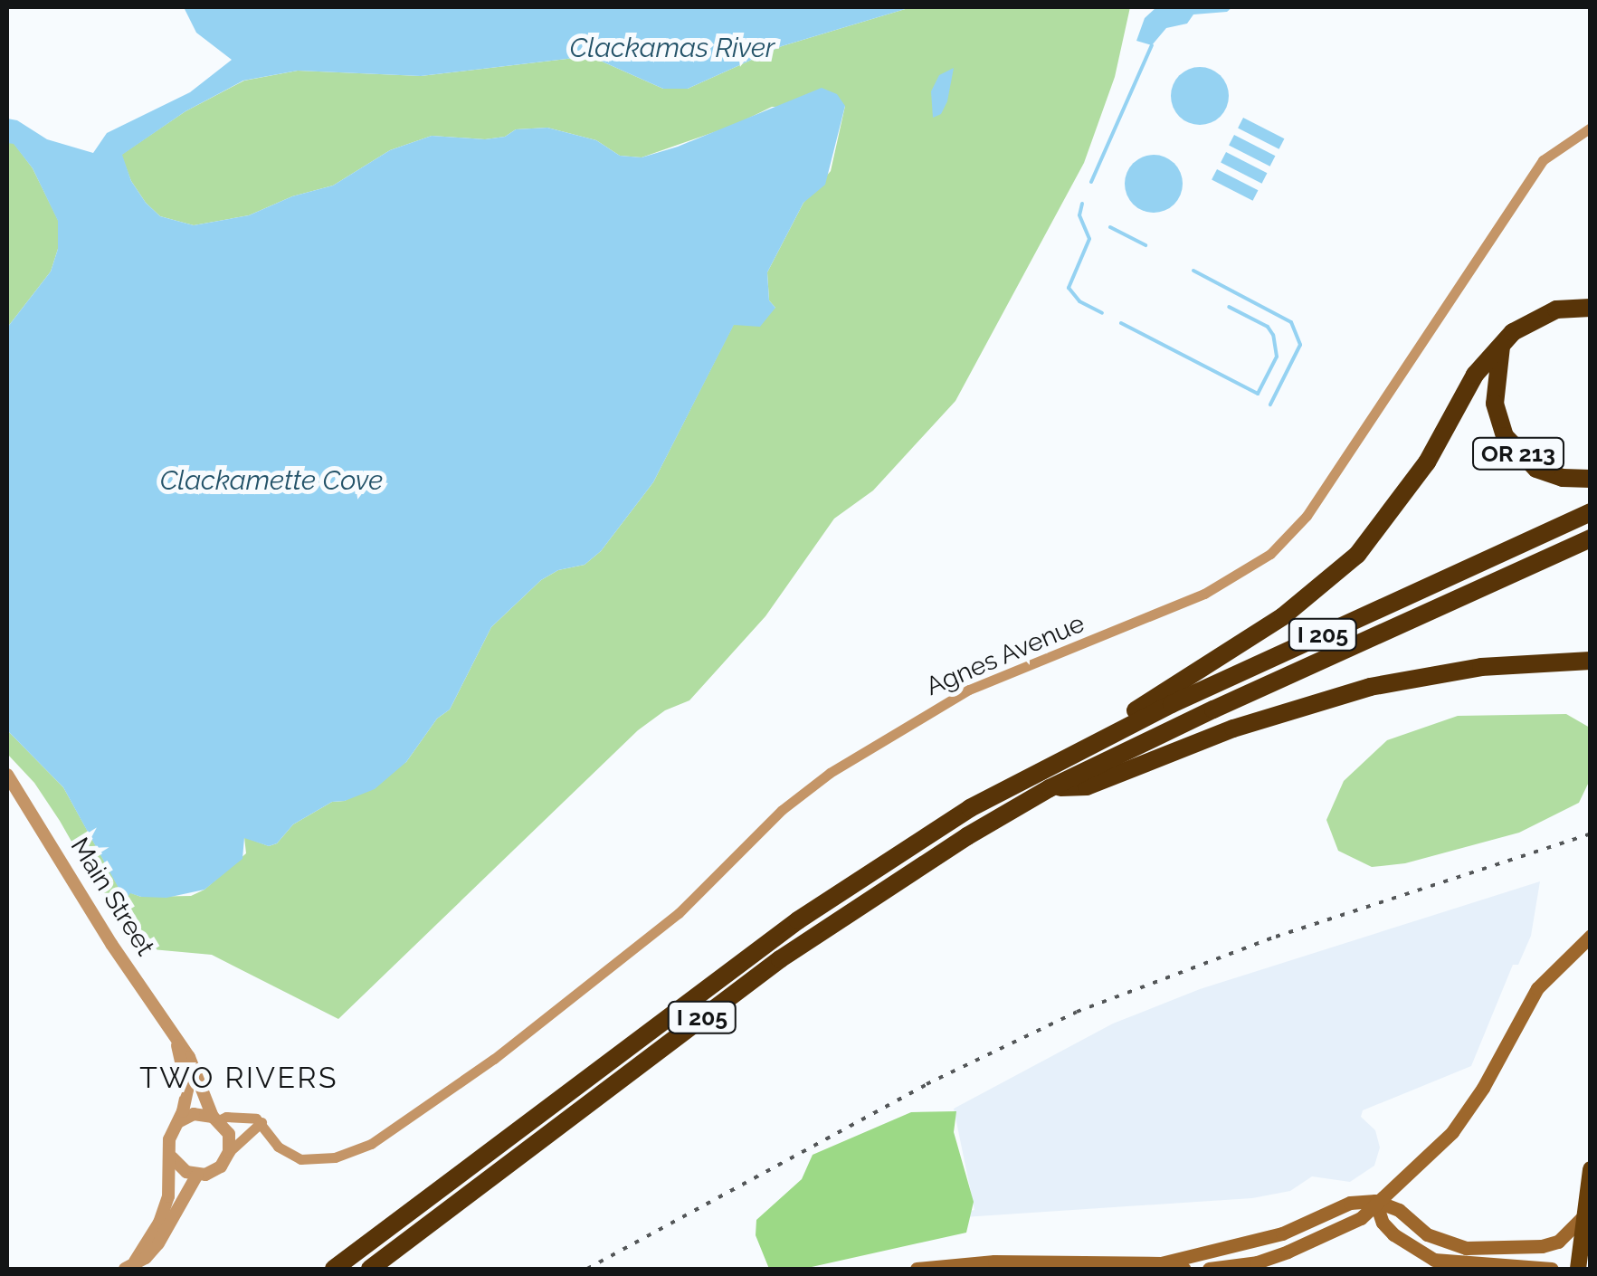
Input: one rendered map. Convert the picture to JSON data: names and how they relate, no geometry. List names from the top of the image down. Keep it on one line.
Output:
{"streets":{"highway":["OR 213","I 205"],"street":["Agnes Avenue","Main Street"]},"districts":["TWO RIVERS"],"water":["Clackamas River","Clackamette Cove"]}
